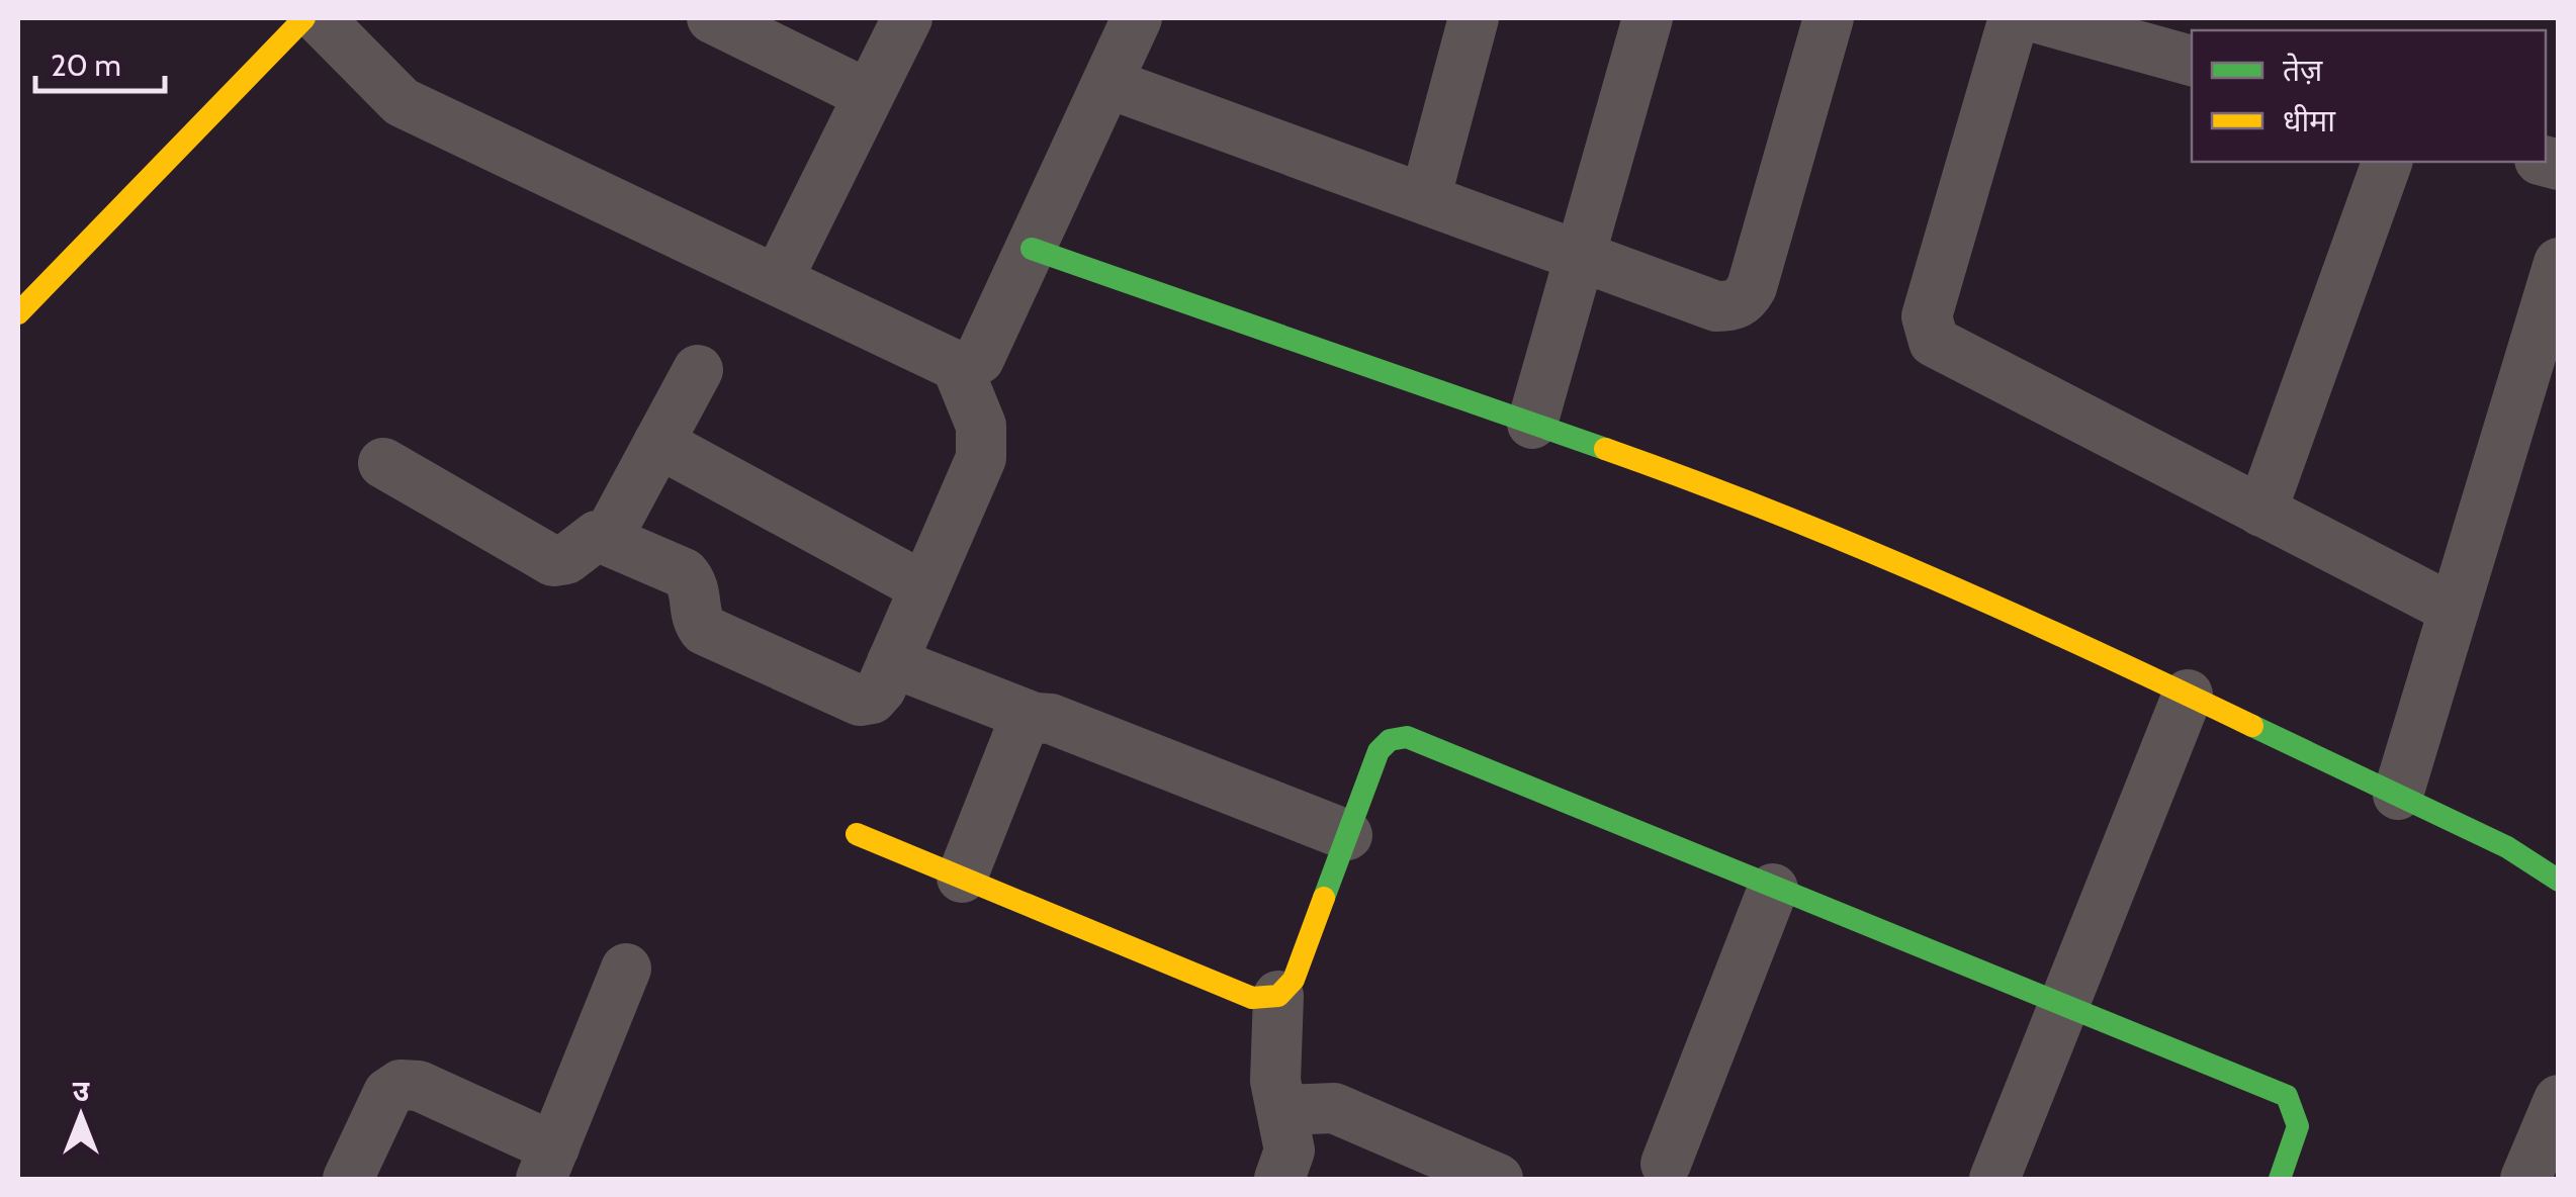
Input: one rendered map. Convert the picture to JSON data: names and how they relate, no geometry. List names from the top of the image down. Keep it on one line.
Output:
{"legend":["तेज़","धीमा"],"scale_bar":"20 m","north":"top"}
